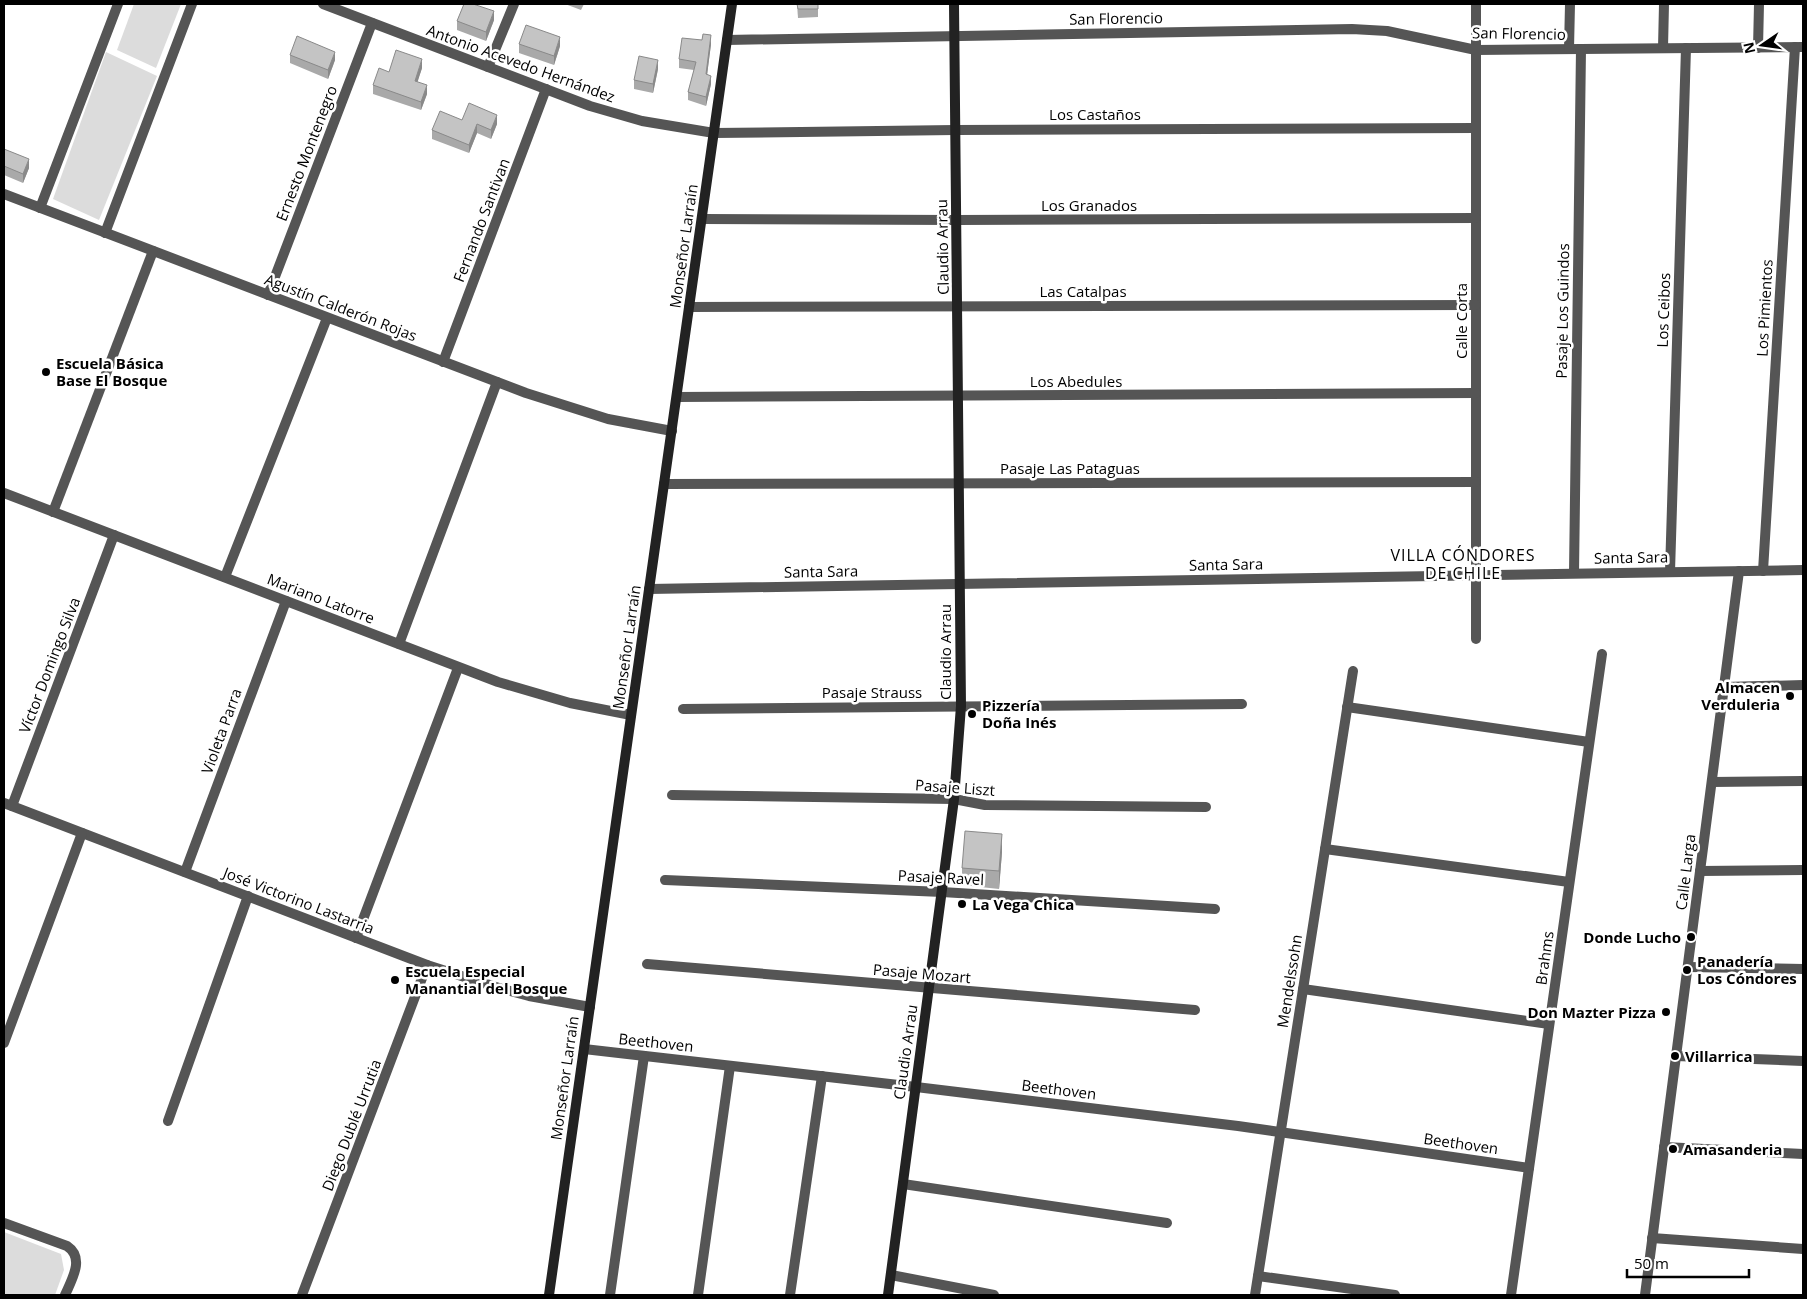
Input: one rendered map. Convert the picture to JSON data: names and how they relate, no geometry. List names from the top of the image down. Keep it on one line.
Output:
{"streets":{"street":["San Florencio","Antonio Acevedo Hernández","Los Castaños","Ernesto Montenegro","Los Granados","Fernando Santivan","Monseñor Larraín","Claudio Arrau","Las Catalpas","Agustín Calderón Rojas","Los Pimientos","Los Ceibos","Pasaje Los Guindos","Calle Corta","Los Abedules","Pasaje Las Pataguas","Santa Sara","Mariano Latorre","Víctor Domingo Silva","Pasaje Strauss","Violeta Parra","Pasaje Liszt","Calle Larga","Pasaje Ravel","José Victorino Lastarria","Brahms","Pasaje Mozart","Mendelssohn","Beethoven","Diego Dublé Urrutia"]},"crossings":[["San Florencio","Monseñor Larraín"],["San Florencio","Claudio Arrau"],["San Florencio","Los Pimientos"],["San Florencio","Los Ceibos"],["San Florencio","Pasaje Los Guindos"],["San Florencio","Calle Corta"],["Antonio Acevedo Hernández","Los Castaños"],["Antonio Acevedo Hernández","Ernesto Montenegro"],["Antonio Acevedo Hernández","Fernando Santivan"],["Antonio Acevedo Hernández","Monseñor Larraín"],["Los Castaños","Monseñor Larraín"],["Los Castaños","Claudio Arrau"],["Los Castaños","Calle Corta"],["Ernesto Montenegro","Agustín Calderón Rojas"],["Los Granados","Monseñor Larraín"],["Los Granados","Claudio Arrau"],["Los Granados","Calle Corta"],["Fernando Santivan","Agustín Calderón Rojas"],["Monseñor Larraín","Las Catalpas"],["Monseñor Larraín","Agustín Calderón Rojas"],["Monseñor Larraín","Los Abedules"],["Monseñor Larraín","Pasaje Las Pataguas"],["Monseñor Larraín","Santa Sara"],["Monseñor Larraín","Mariano Latorre"],["Monseñor Larraín","José Victorino Lastarria"],["Monseñor Larraín","Beethoven"],["Claudio Arrau","Las Catalpas"],["Claudio Arrau","Los Abedules"],["Claudio Arrau","Pasaje Las Pataguas"],["Claudio Arrau","Santa Sara"],["Claudio Arrau","Pasaje Strauss"],["Claudio Arrau","Pasaje Liszt"],["Claudio Arrau","Pasaje Ravel"],["Claudio Arrau","Pasaje Mozart"],["Claudio Arrau","Beethoven"],["Las Catalpas","Calle Corta"],["Los Pimientos","Santa Sara"],["Los Ceibos","Santa Sara"],["Pasaje Los Guindos","Santa Sara"],["Calle Corta","Los Abedules"],["Calle Corta","Pasaje Las Pataguas"],["Calle Corta","Santa Sara"],["Santa Sara","Calle Larga"],["Mariano Latorre","Víctor Domingo Silva"],["Mariano Latorre","Violeta Parra"],["Víctor Domingo Silva","José Victorino Lastarria"],["Violeta Parra","José Victorino Lastarria"],["José Victorino Lastarria","Diego Dublé Urrutia"],["Brahms","Beethoven"],["Mendelssohn","Beethoven"]],"districts":["VILLA CÓNDORES DE CHILE"],"places":["Escuela Básica Base El Bosque","Almacen Verduleria","Pizzería Doña Inés","La Vega Chica","Donde Lucho","Panadería Los Cóndores","Escuela Especial Manantial del Bosque","Don Mazter Pizza","Villarrica","Amasanderia"],"scale_bar":"50 m","north":"left"}
